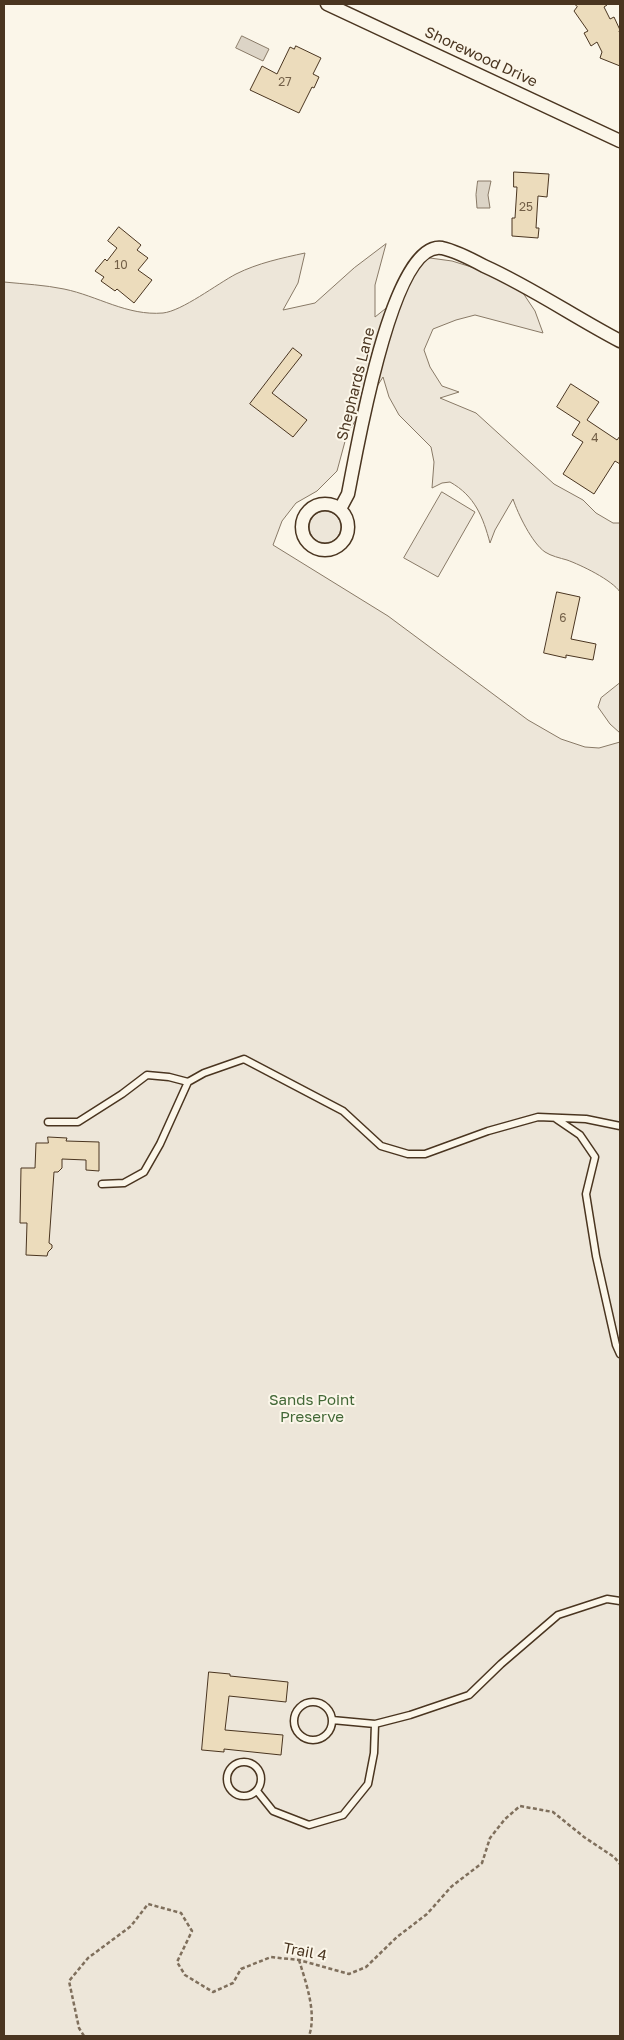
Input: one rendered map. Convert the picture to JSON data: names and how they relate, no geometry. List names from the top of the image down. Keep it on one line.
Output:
{"streets":{"street":["Shorewood Drive","Shephards Lane"],"path":["Trail 4"]},"parks":["Sands Point Preserve"],"house_numbers":["27","25","10","4","6"]}
